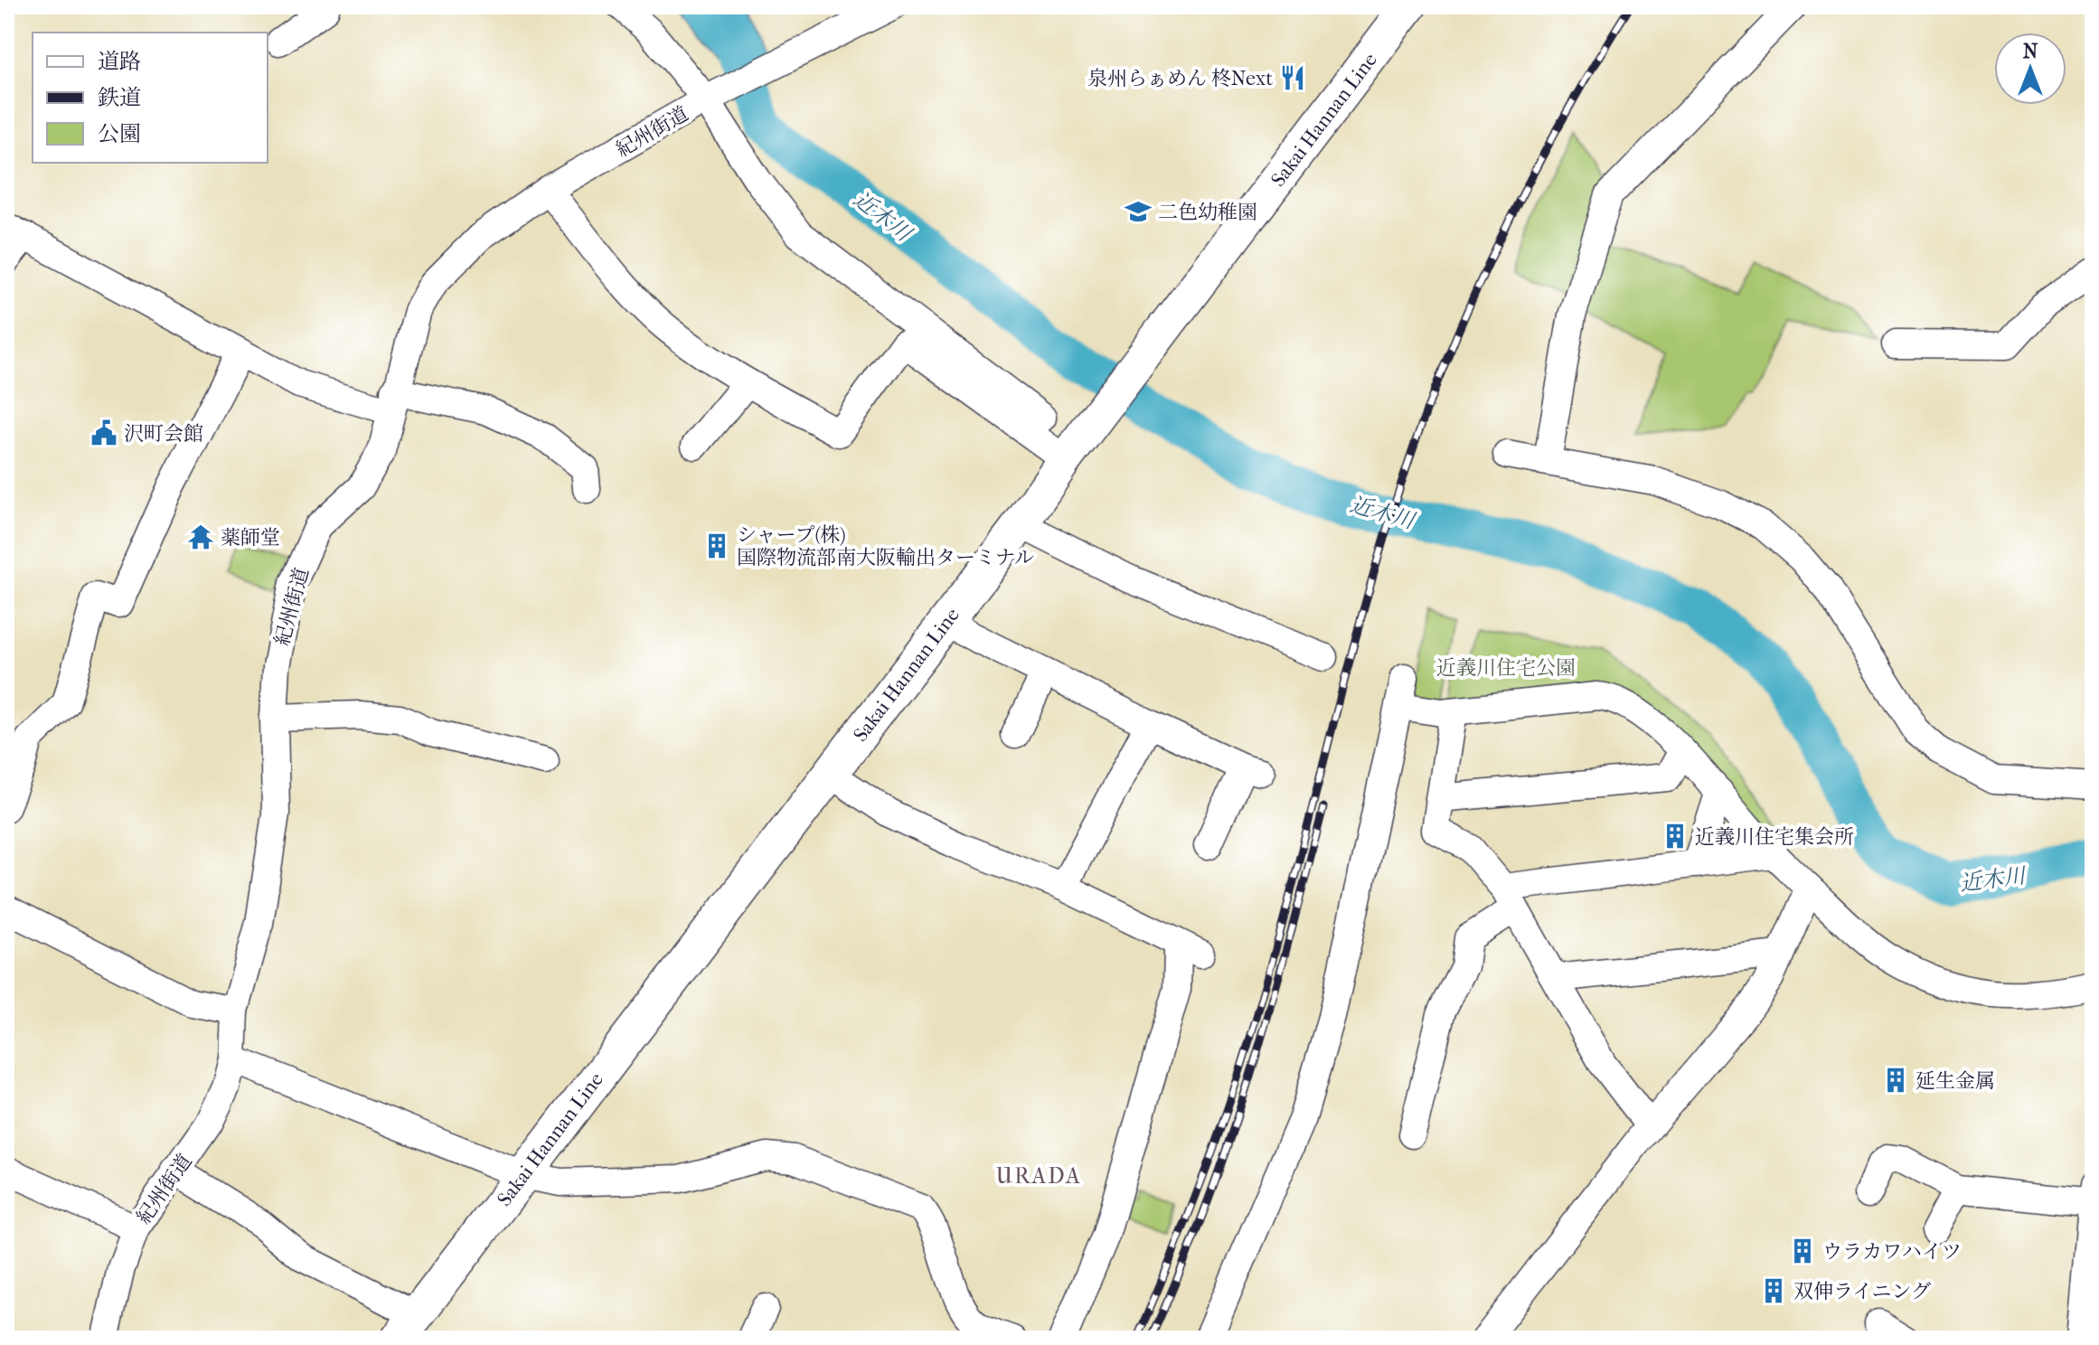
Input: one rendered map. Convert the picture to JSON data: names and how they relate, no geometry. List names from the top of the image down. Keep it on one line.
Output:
{"streets":{"main road":["Sakai Hannan Line"],"street":["紀州街道"]},"districts":["URADA"],"water":["近木川"],"parks":["近義川住宅公園"],"places":{"restaurant":["泉州らぁめん 柊Next"],"school or university":["二色幼稚園"],"public building":["沢町会館"],"temple":["薬師堂"],"building":["シャープ(株) 国際物流部南大阪輸出ターミナル","近義川住宅集会所","延生金属","ウラカワハイツ","双伸ライニング"]},"legend":["道路","鉄道","公園"],"north":"top"}
